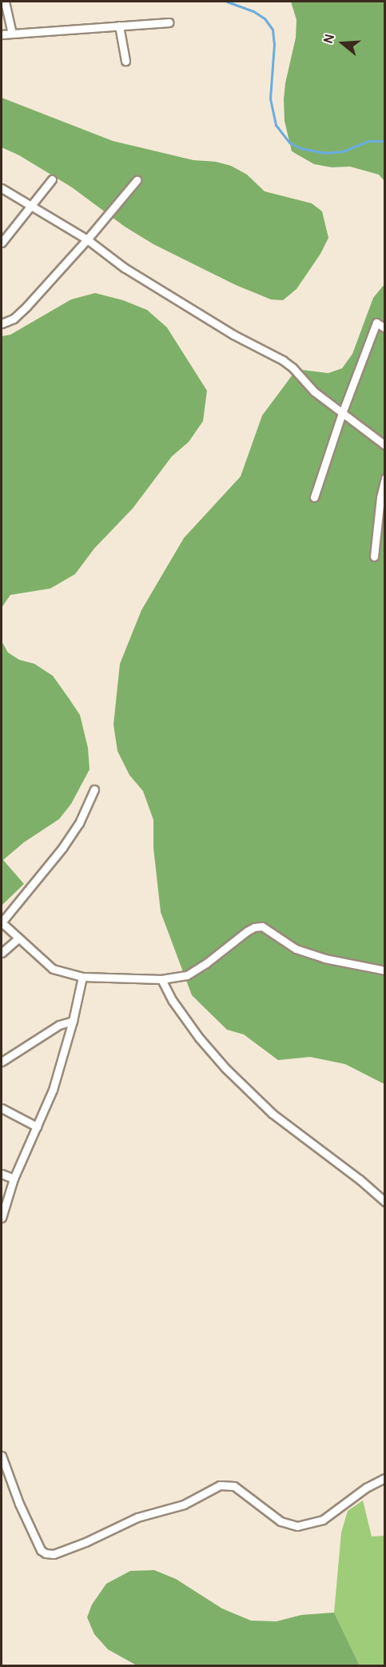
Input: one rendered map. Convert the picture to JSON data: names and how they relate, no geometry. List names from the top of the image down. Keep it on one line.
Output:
{"north":"left"}
